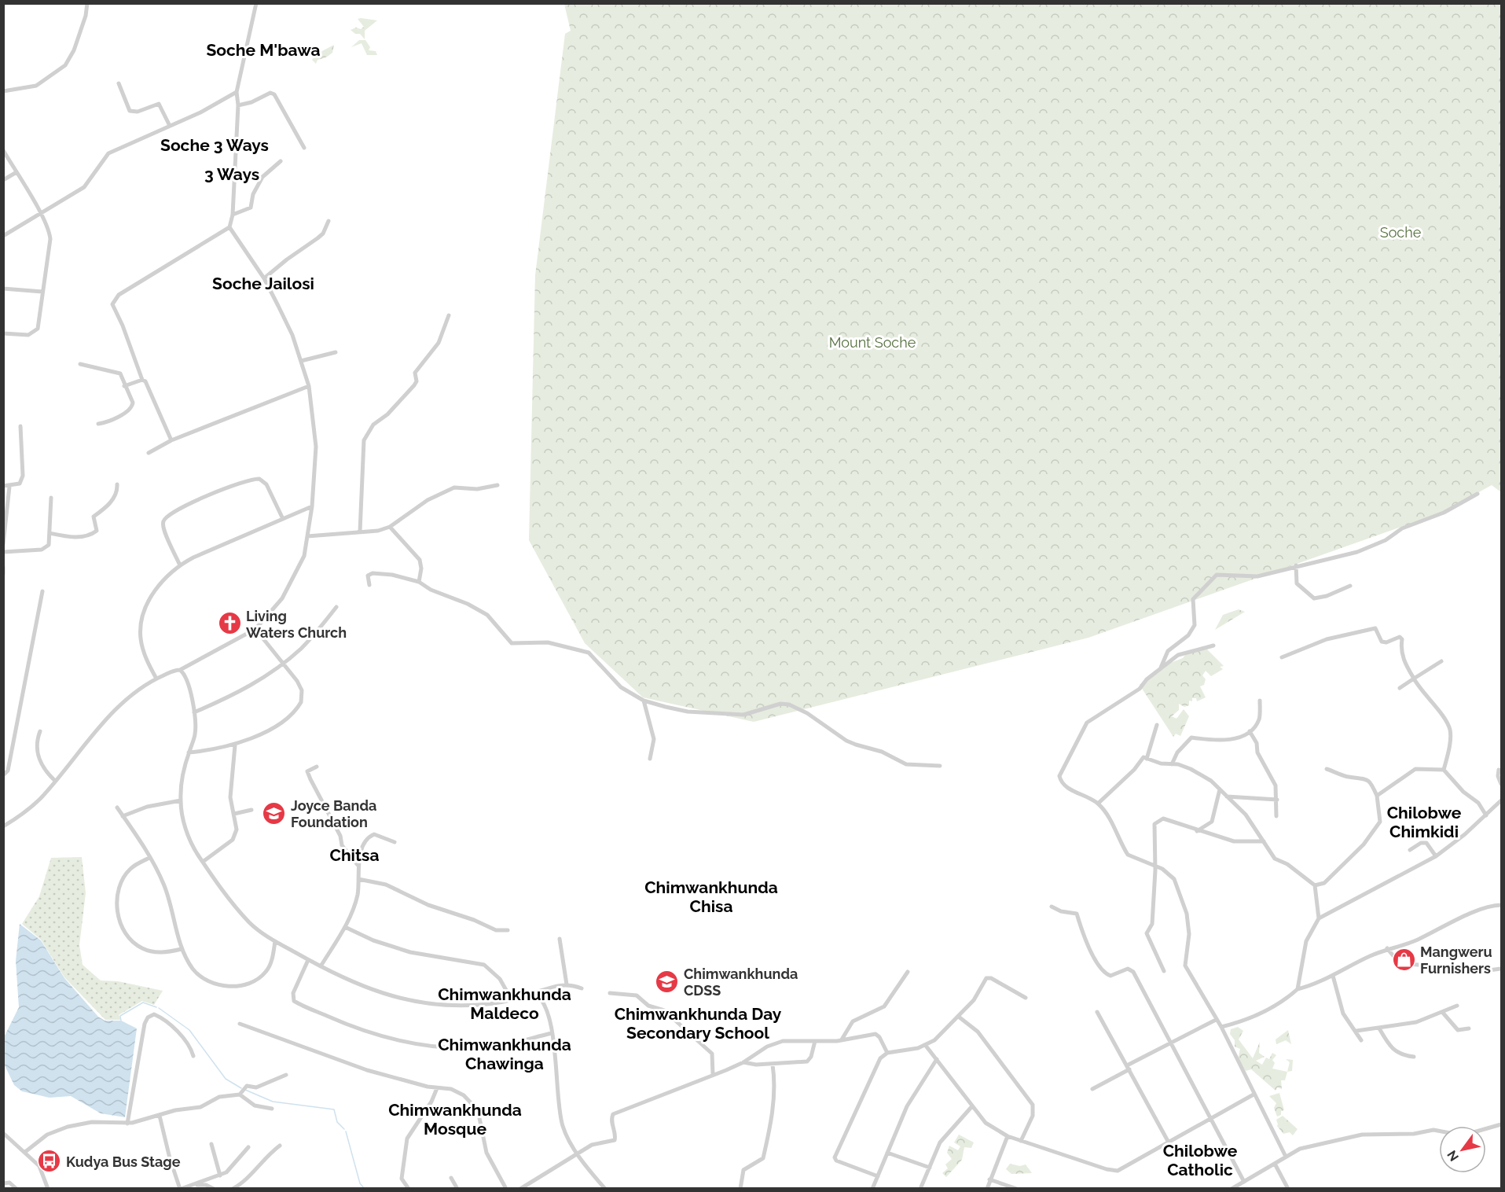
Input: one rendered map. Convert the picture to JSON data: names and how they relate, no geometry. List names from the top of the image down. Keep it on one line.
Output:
{"districts":["Soche M'bawa","Soche 3 Ways","3 Ways","Soche Jailosi","Chilobwe Chimkidi","Chitsa","Chimwankhunda Chisa","Chimwankhunda Maldeco","Chimwankhunda Day Secondary School","Chimwankhunda Chawinga","Chimwankhunda Mosque","Chilobwe Catholic"],"parks":["Soche","Mount Soche"],"places":{"church":["Living Waters Church"],"school or university":["Joyce Banda Foundation","Chimwankhunda CDSS"],"shop":["Mangweru Furnishers"],"bus stop":["Kudya Bus Stage"]},"north":"bottom left"}
